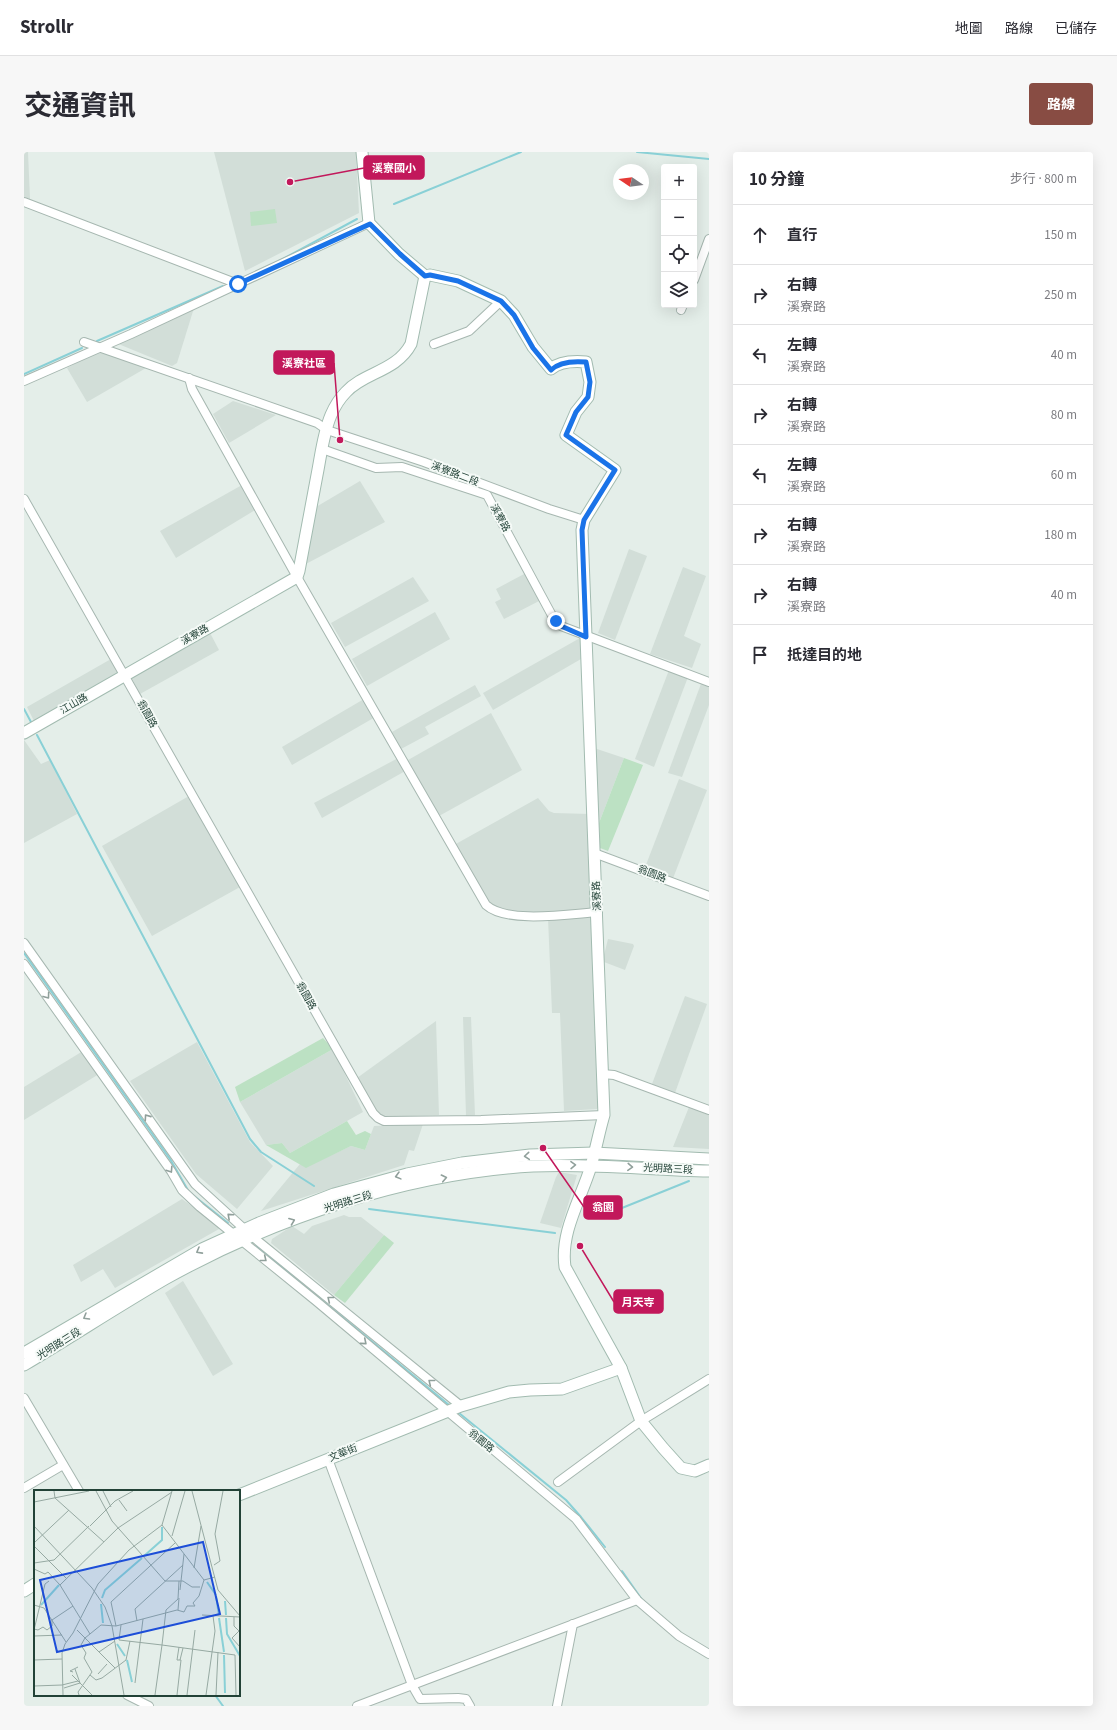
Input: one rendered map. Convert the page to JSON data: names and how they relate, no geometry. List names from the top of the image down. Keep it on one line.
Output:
{"streets":{"street":["溪寮路二段","溪寮路","江山路","翁園路","光明路三段","文華街"]},"crossings":[["溪寮路二段","溪寮路"],["溪寮路","江山路"],["溪寮路","翁園路"],["溪寮路","光明路三段"],["江山路","翁園路"],["翁園路","光明路三段"],["翁園路","文華街"]],"places":["溪寮國小","溪寮社區","翁園","月天寺"],"north":"left","page":{"header":"Strollr","nav":["地圖","路線","已儲存"],"title":"交通資訊","buttons":"路線","heading":["10 分鐘","步行 · 800 m"],"map_buttons":["+","−"],"list":[["直行","150 m"],["右轉","溪寮路","250 m"],["左轉","溪寮路","40 m"],["右轉","溪寮路","80 m"],["左轉","溪寮路","60 m"],["右轉","溪寮路","180 m"],["右轉","溪寮路","40 m"],"抵達目的地"]}}
